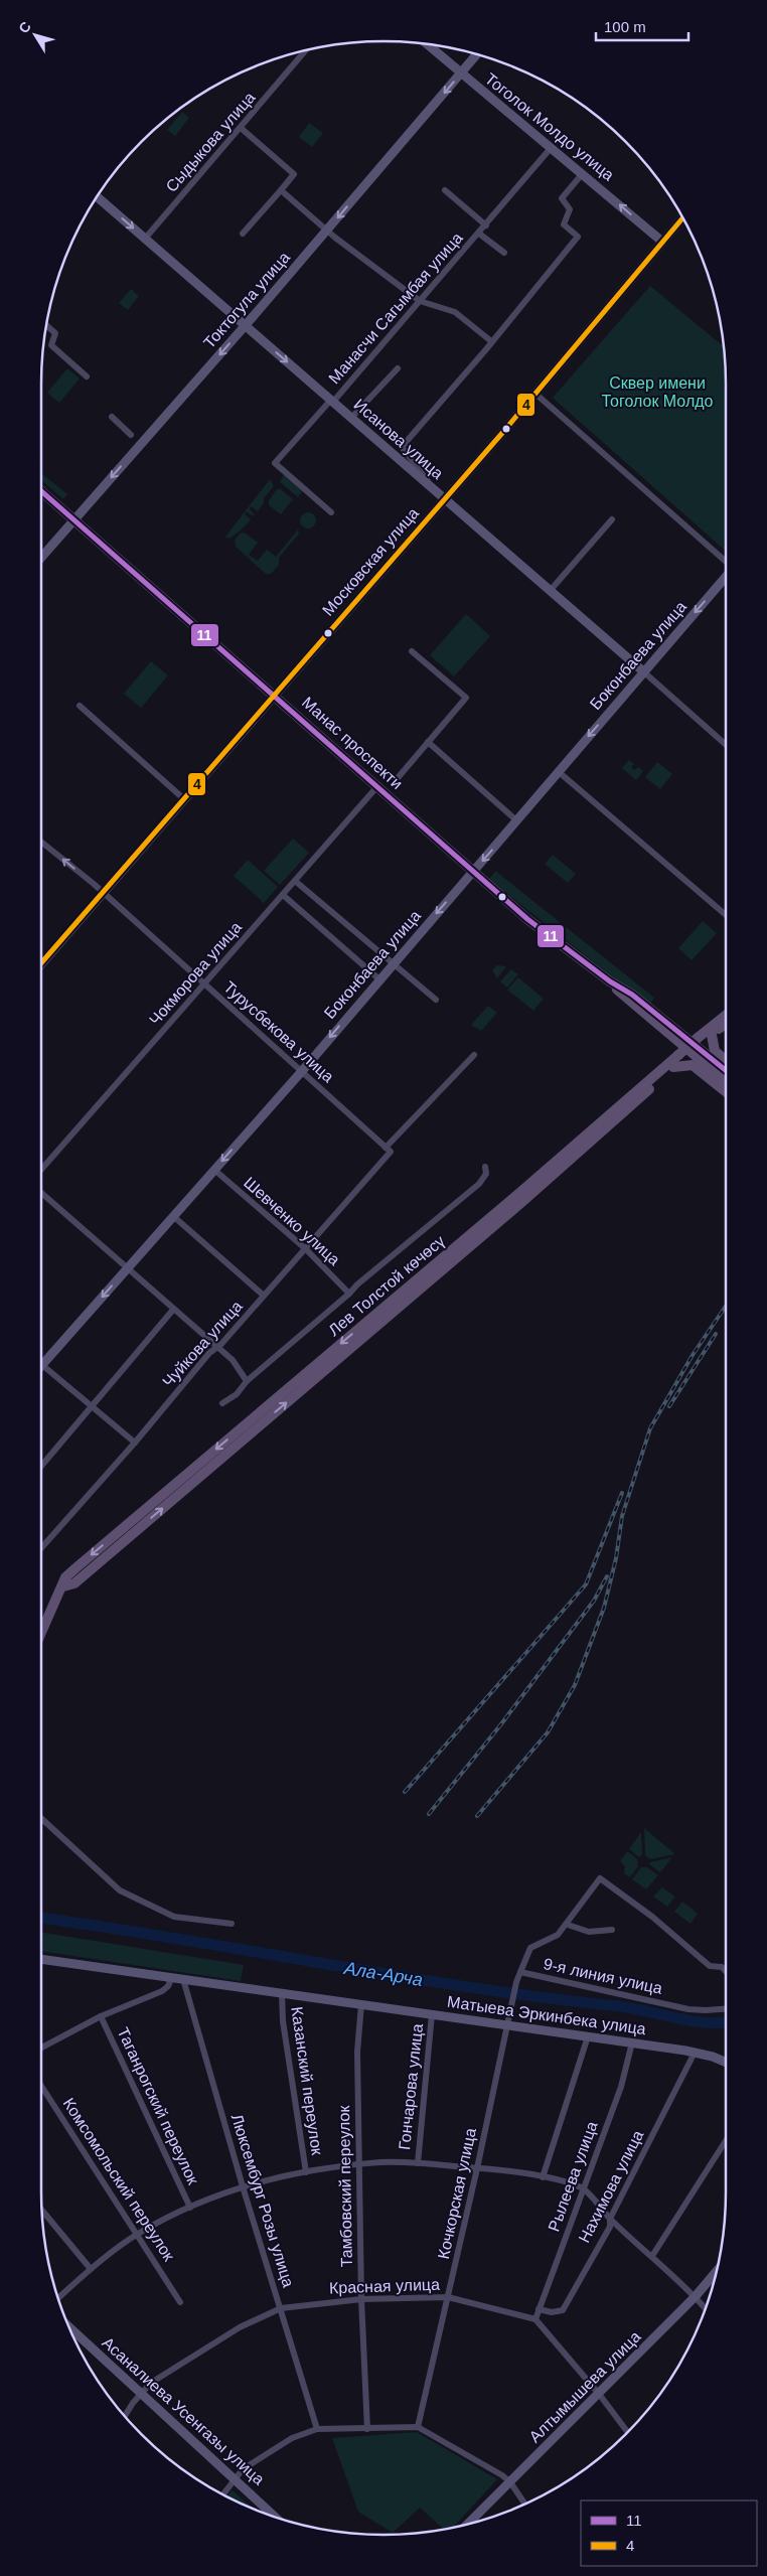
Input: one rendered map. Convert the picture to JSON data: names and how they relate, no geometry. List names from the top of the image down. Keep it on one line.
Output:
{"streets":{"main road":["Тоголок Молдо улица","Токтогула улица","Исанова улица","Московская улица","Боконбаева улица","Манас проспекти","Лев Толстой көчөсү","Матыева Эркинбека улица","Алтымышева улица","Асаналиева Усенгазы улица"],"street":["Сыдыкова улица","Манасчи Сагымбая улица","Чокморова улица","Турусбекова улица","Шевченко улица","Чуйкова улица","9-я линия улица","Казанский переулок","Гончарова улица","Таганрогский переулок","Рылеева улица","Комсомольский переулок","Тамбовский переулок","Нахимова улица","Кочкорская улица","Люксембург Розы улица","Красная улица"]},"crossings":[["Тоголок Молдо улица","Токтогула улица"],["Тоголок Молдо улица","Манасчи Сагымбая улица"],["Тоголок Молдо улица","Московская улица"],["Сыдыкова улица","Исанова улица"],["Токтогула улица","Исанова улица"],["Токтогула улица","Манас проспекти"],["Манасчи Сагымбая улица","Исанова улица"],["Исанова улица","Московская улица"],["Исанова улица","Боконбаева улица"],["Московская улица","Манас проспекти"],["Московская улица","Турусбекова улица"],["Боконбаева улица","Манас проспекти"],["Боконбаева улица","Турусбекова улица"],["Боконбаева улица","Шевченко улица"],["Манас проспекти","Чокморова улица"],["Чокморова улица","Турусбекова улица"],["Турусбекова улица","Чуйкова улица"],["Шевченко улица","Чуйкова улица"],["9-я линия улица","Матыева Эркинбека улица"],["9-я линия улица","Кочкорская улица"],["Матыева Эркинбека улица","Казанский переулок"],["Матыева Эркинбека улица","Гончарова улица"],["Матыева Эркинбека улица","Рылеева улица"],["Матыева Эркинбека улица","Тамбовский переулок"],["Матыева Эркинбека улица","Нахимова улица"],["Матыева Эркинбека улица","Кочкорская улица"],["Матыева Эркинбека улица","Люксембург Розы улица"],["Рылеева улица","Нахимова улица"],["Рылеева улица","Красная улица"],["Тамбовский переулок","Красная улица"],["Кочкорская улица","Красная улица"],["Люксембург Розы улица","Красная улица"],["Красная улица","Асаналиева Усенгазы улица"]],"one_way":["Токтогула улица","Боконбаева улица"],"water":["Ала-Арча"],"parks":["Сквер имени Тоголок Молдо"],"lines":["transit line 4","transit line 11"],"legend":["11","4"],"scale_bar":"100 m","north":"top left"}
